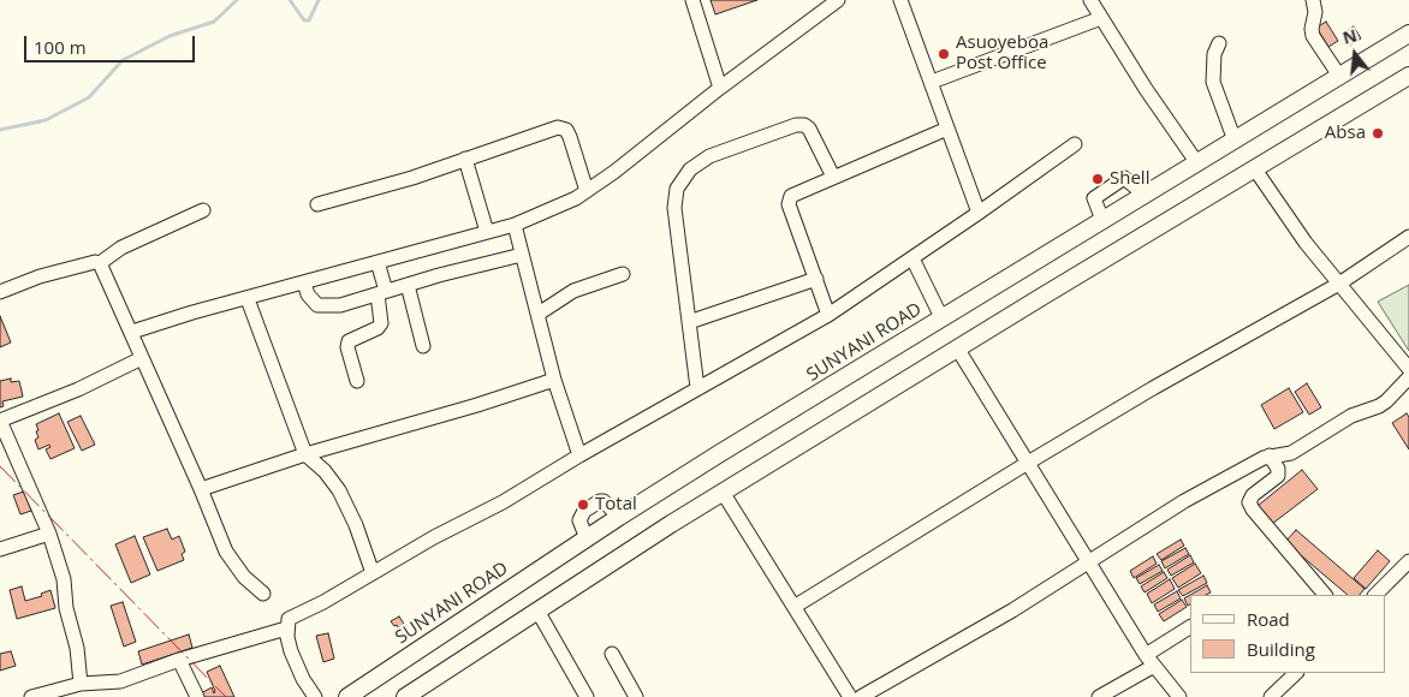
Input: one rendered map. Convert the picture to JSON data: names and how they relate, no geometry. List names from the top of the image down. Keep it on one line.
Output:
{"streets":{"main road":["SUNYANI ROAD"]},"places":["Asuoyeboa Post Office","Absa","Shell","Total"],"legend":["Road","Building"],"scale_bar":"100 m","north":"top"}
